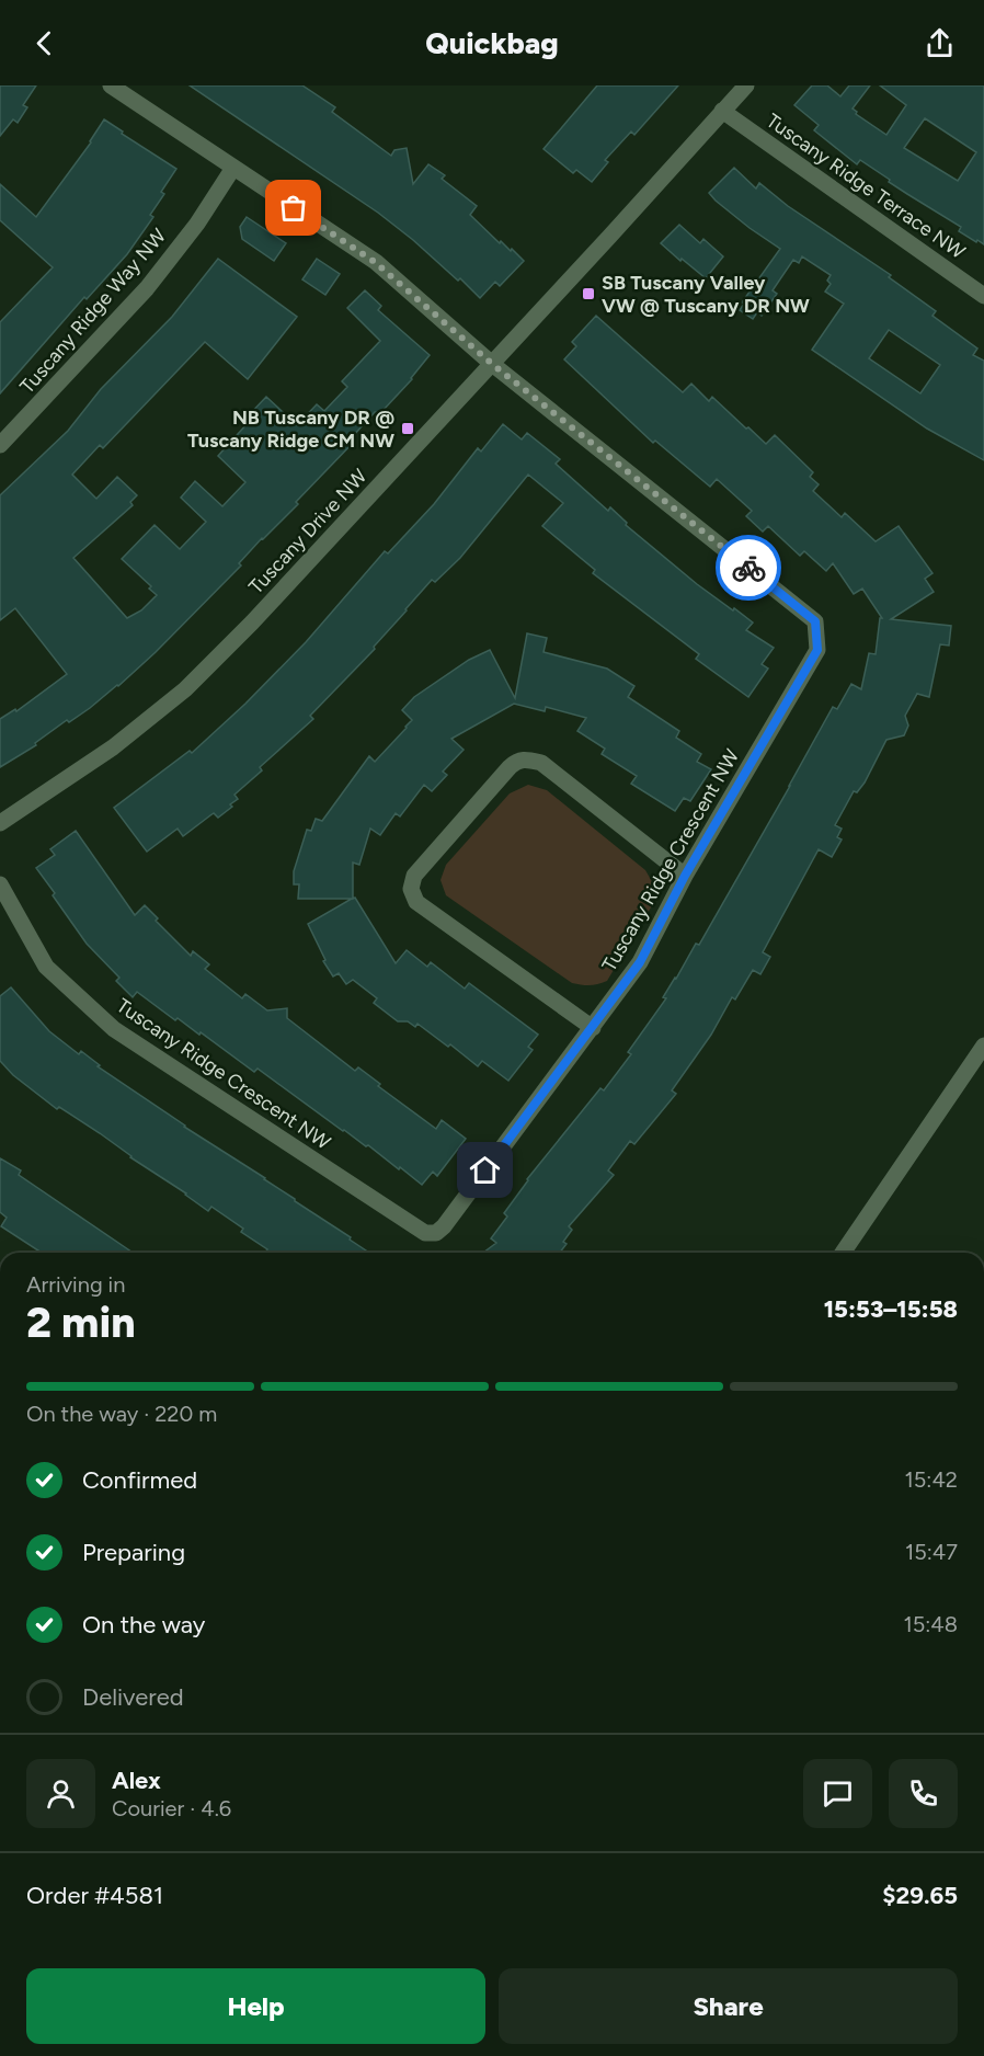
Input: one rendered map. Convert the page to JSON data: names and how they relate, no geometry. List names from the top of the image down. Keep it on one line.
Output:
{"streets":{"street":["Tuscany Ridge Terrace NW","Tuscany Ridge Way NW","Tuscany Drive NW","Tuscany Ridge Crescent NW"]},"crossings":[["Tuscany Ridge Terrace NW","Tuscany Drive NW"],["Tuscany Ridge Way NW","Tuscany Ridge Crescent NW"],["Tuscany Drive NW","Tuscany Ridge Crescent NW"]],"places":{"transit":["SB Tuscany Valley VW @ Tuscany DR NW","NB Tuscany DR @ Tuscany Ridge CM NW"]},"page":{"header":"Quickbag","heading":["2 min","Arriving in","15:53–15:58"],"panel":["Alex","Courier · 4.6","Order #4581","$29.65"],"bar":"On the way · 220 m","list":[["Confirmed","15:42"],["Preparing","15:47"],["On the way","15:48"],"Delivered"],"buttons":["Help","Share"]}}
